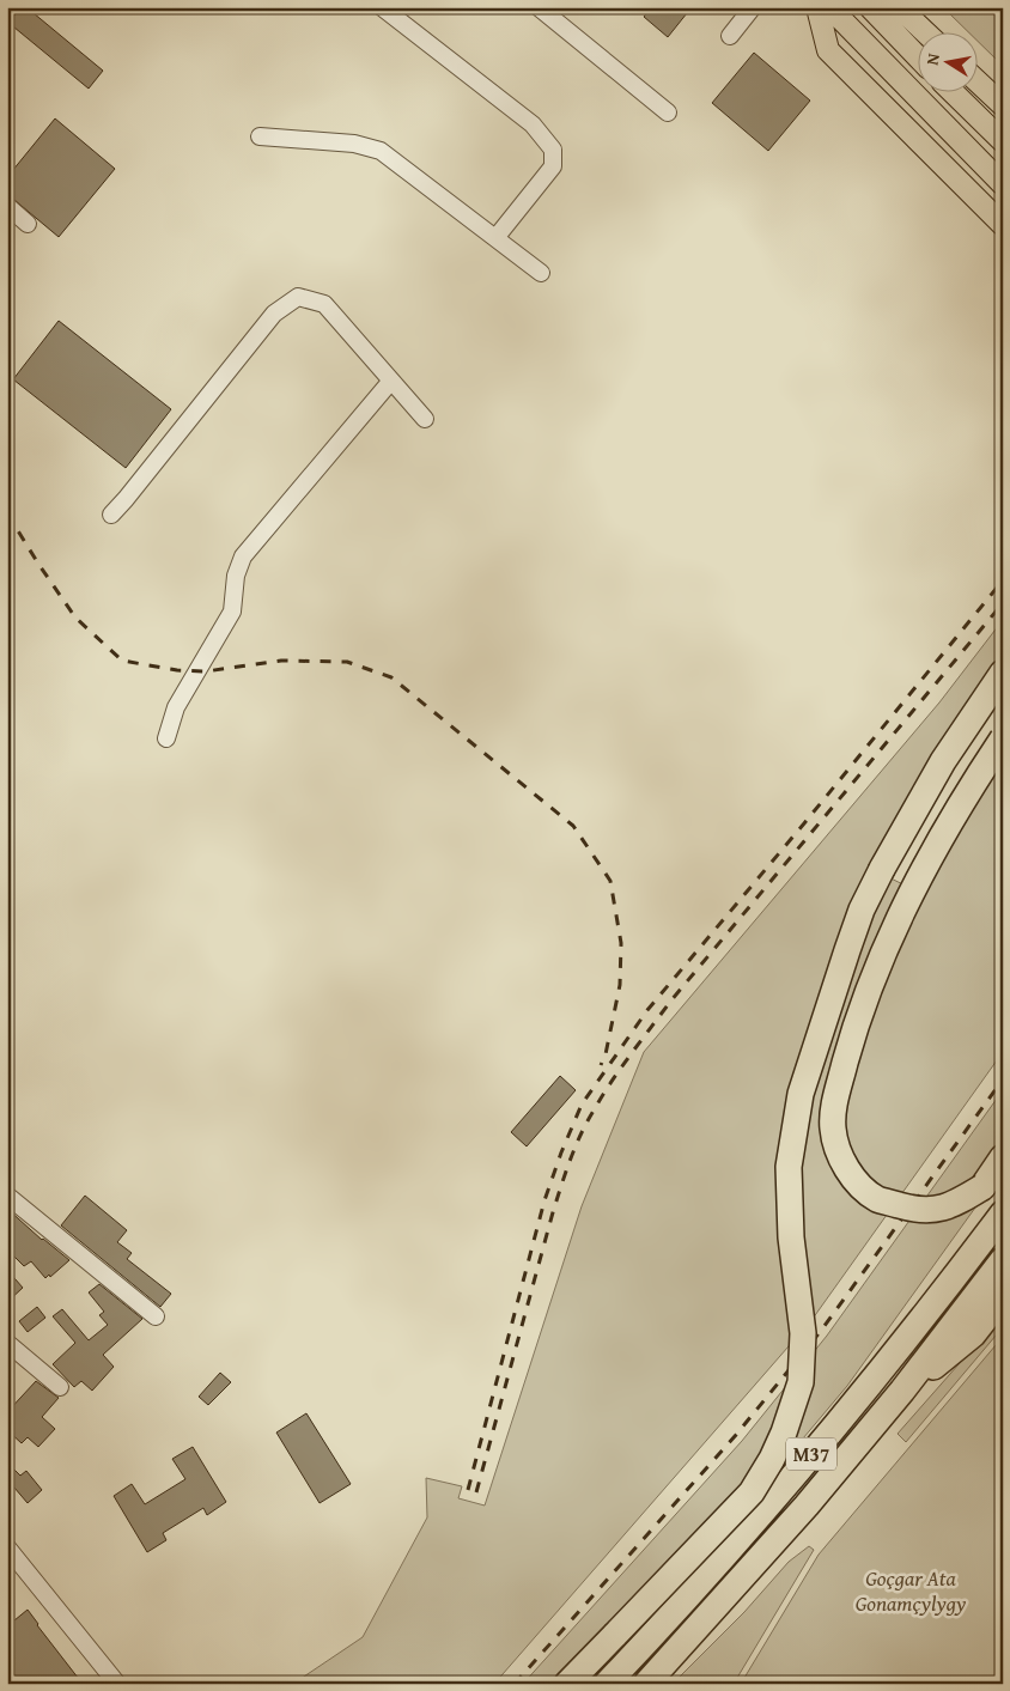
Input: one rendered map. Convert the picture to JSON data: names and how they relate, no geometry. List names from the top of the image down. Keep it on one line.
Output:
{"streets":{"highway":["M37"]},"parks":["Goçgar Ata Gonamçylygy"],"north":"left"}
